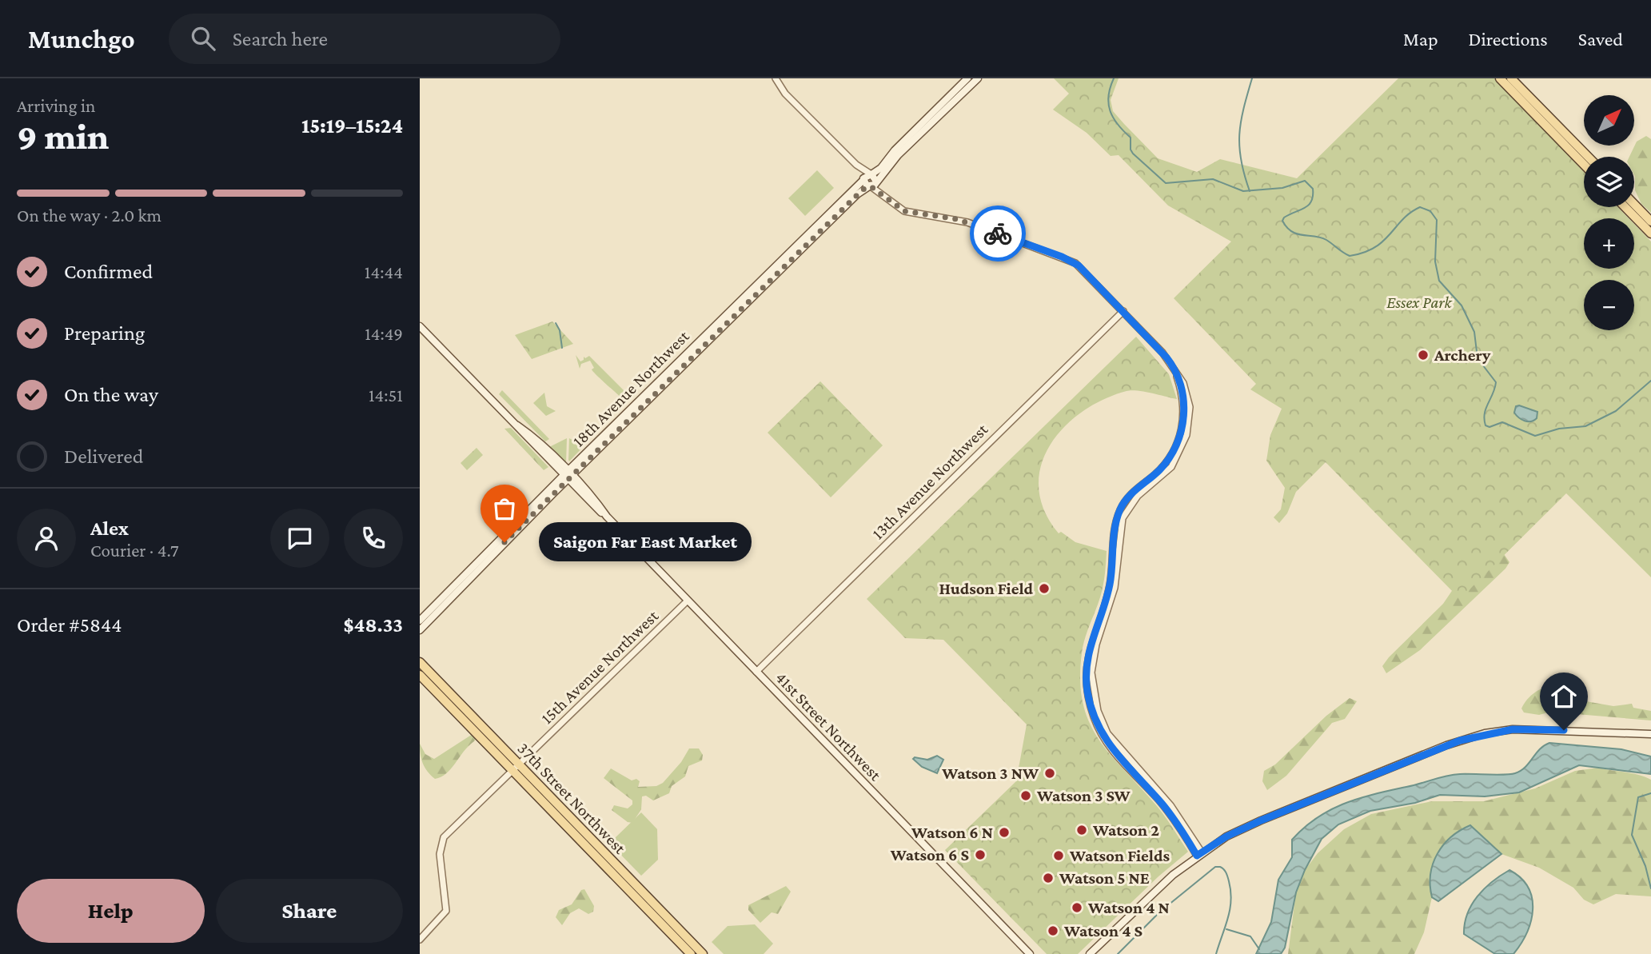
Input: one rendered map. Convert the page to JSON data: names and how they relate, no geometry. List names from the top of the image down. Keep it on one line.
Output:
{"streets":{"main road":["18th Avenue Northwest","41st Street Northwest","37th Street Northwest"],"street":["13th Avenue Northwest","15th Avenue Northwest"]},"crossings":[["18th Avenue Northwest","41st Street Northwest"],["13th Avenue Northwest","41st Street Northwest"],["15th Avenue Northwest","41st Street Northwest"],["15th Avenue Northwest","37th Street Northwest"]],"parks":["Essex Park"],"places":["Archery","Saigon Far East Market","Hudson Field","Watson 3 NW","Watson 3 SW","Watson 2","Watson 6 N","Watson 6 S","Watson Fields","Watson 5 NE","Watson 4 N","Watson 4 S"],"north":"top right","page":{"header":"Munchgo","search":"Search here","nav":["Map","Directions","Saved"],"heading":["9 min","Arriving in","15:19–15:24"],"panel":["Alex","Courier · 4.7","Order #5844","$48.33"],"map_buttons":["+","−"],"bar":"On the way · 2.0 km","list":[["Confirmed","14:44"],["Preparing","14:49"],["On the way","14:51"],"Delivered"],"bubble":"Saigon Far East Market","buttons":["Help","Share"]}}
